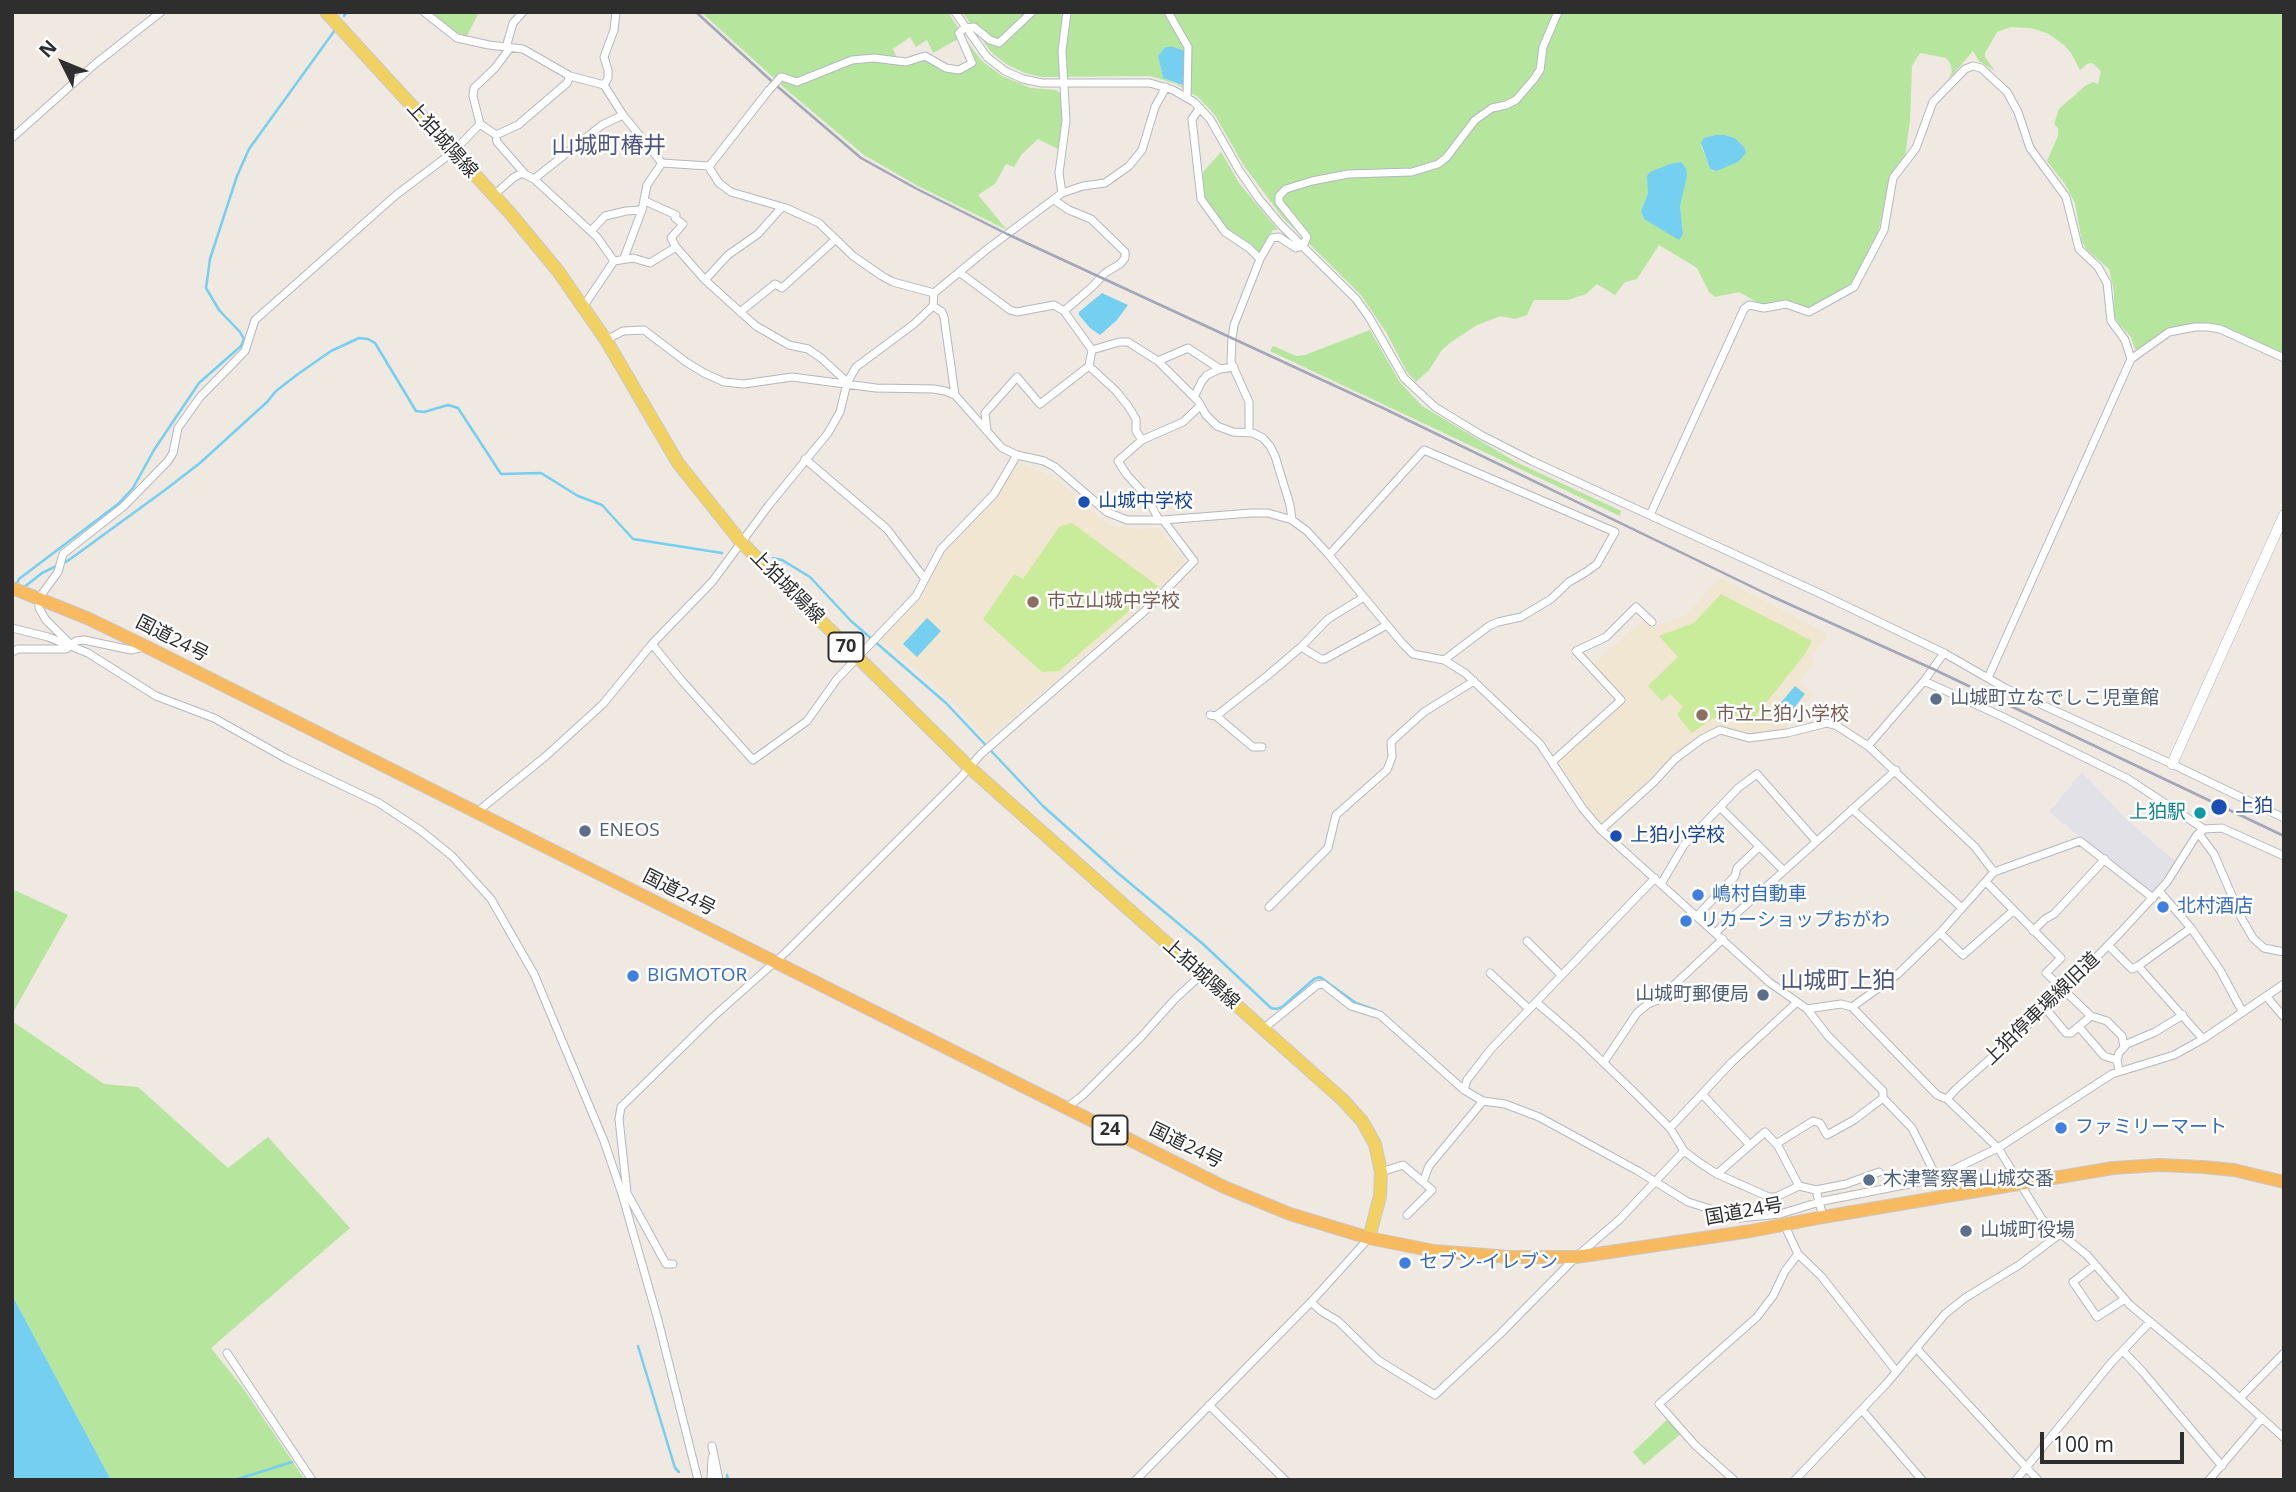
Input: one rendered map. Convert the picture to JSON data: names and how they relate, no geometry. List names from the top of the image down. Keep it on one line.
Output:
{"streets":{"highway":["国道24号","24"],"main road":["上狛城陽線","70"],"street":["上狛停車場線旧道"]},"crossings":[["上狛城陽線","国道24号"]],"districts":["山城町椿井","山城町上狛"],"places":["山城中学校","市立山城中学校","山城町立なでしこ児童館","市立上狛小学校","上狛","上狛駅","ENEOS","上狛小学校","嶋村自動車","北村酒店","リカーショップおがわ","BIGMOTOR","山城町郵便局","ファミリーマート","木津警察署山城交番","山城町役場","セブン-イレブン"],"scale_bar":"100 m","north":"top left"}
